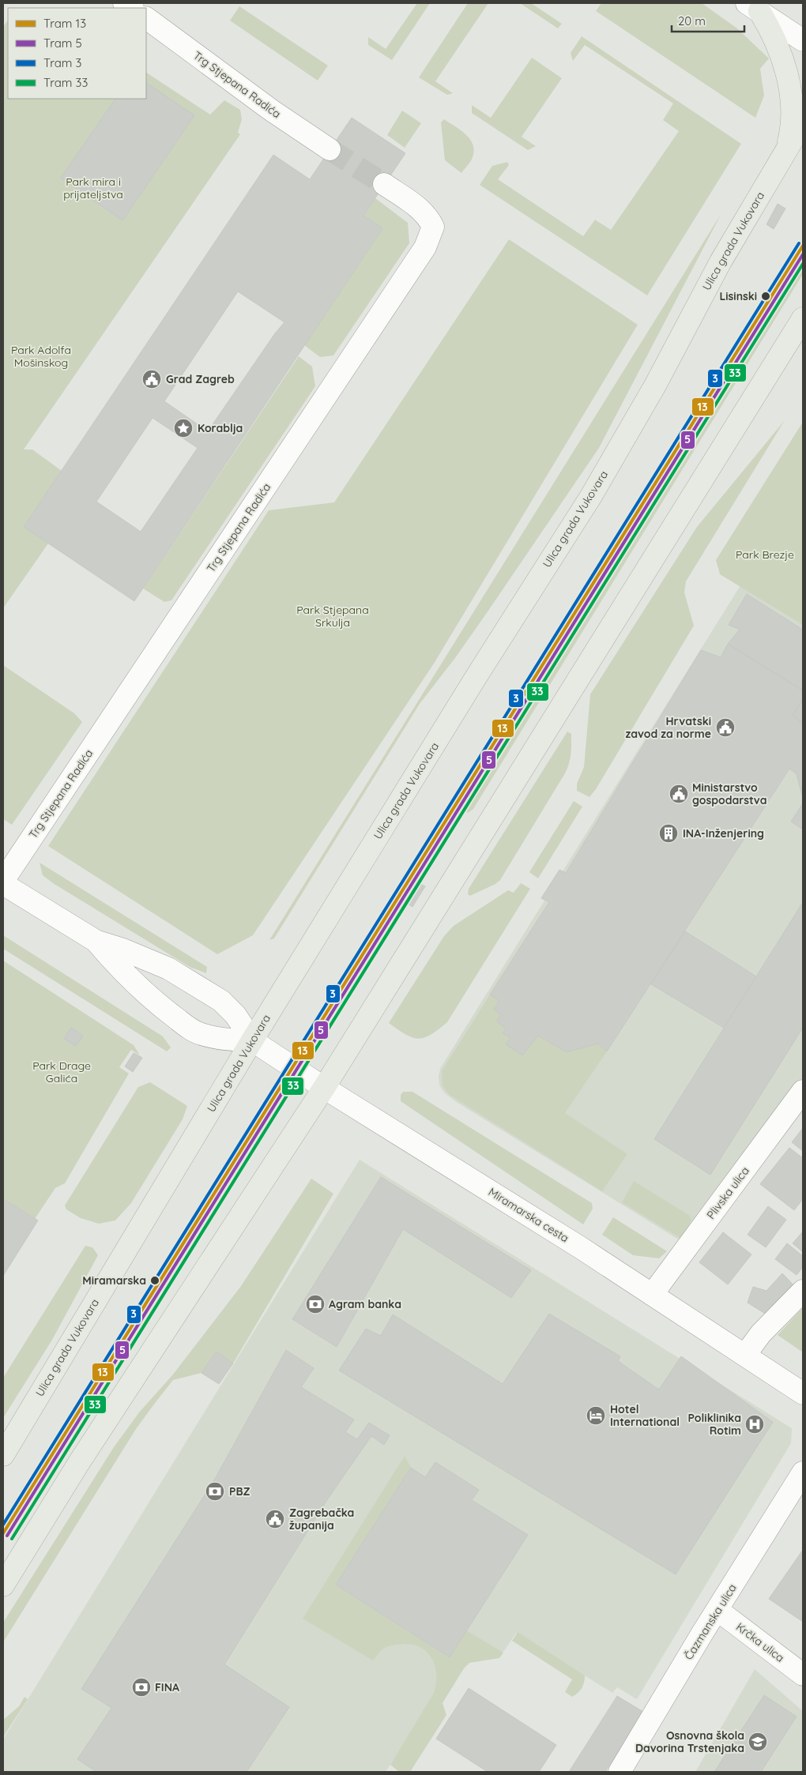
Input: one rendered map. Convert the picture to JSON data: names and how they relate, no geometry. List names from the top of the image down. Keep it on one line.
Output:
{"streets":{"main road":["Ulica grada Vukovara"],"street":["Trg Stjepana Radića","Plivska ulica","Miramarska cesta","Čazmanska ulica","Krčka ulica"]},"crossings":[["Ulica grada Vukovara","Miramarska cesta"],["Plivska ulica","Miramarska cesta"],["Čazmanska ulica","Krčka ulica"]],"parks":["Park mira i prijateljstva","Park Adolfa Mošinskog","Park Brezje","Park Stjepana Srkulja","Park Drage Galića"],"places":{"other":["Lisinski","Miramarska"],"public building":["Grad Zagreb","Hrvatski zavod za norme","Ministarstvo gospodarstva","Zagrebačka županija"],"place":["Korablja"],"building":["INA-Inženjering"],"bank":["Agram banka","PBZ","FINA"],"hotel":["Hotel International"],"hospital":["Poliklinika Rotim"],"school or university":["Osnovna škola Davorina Trstenjaka"]},"lines":["tram line 3","tram line 13","tram line 5","tram line 33"],"legend":["Tram 13","Tram 5","Tram 3","Tram 33"],"scale_bar":"20 m"}
